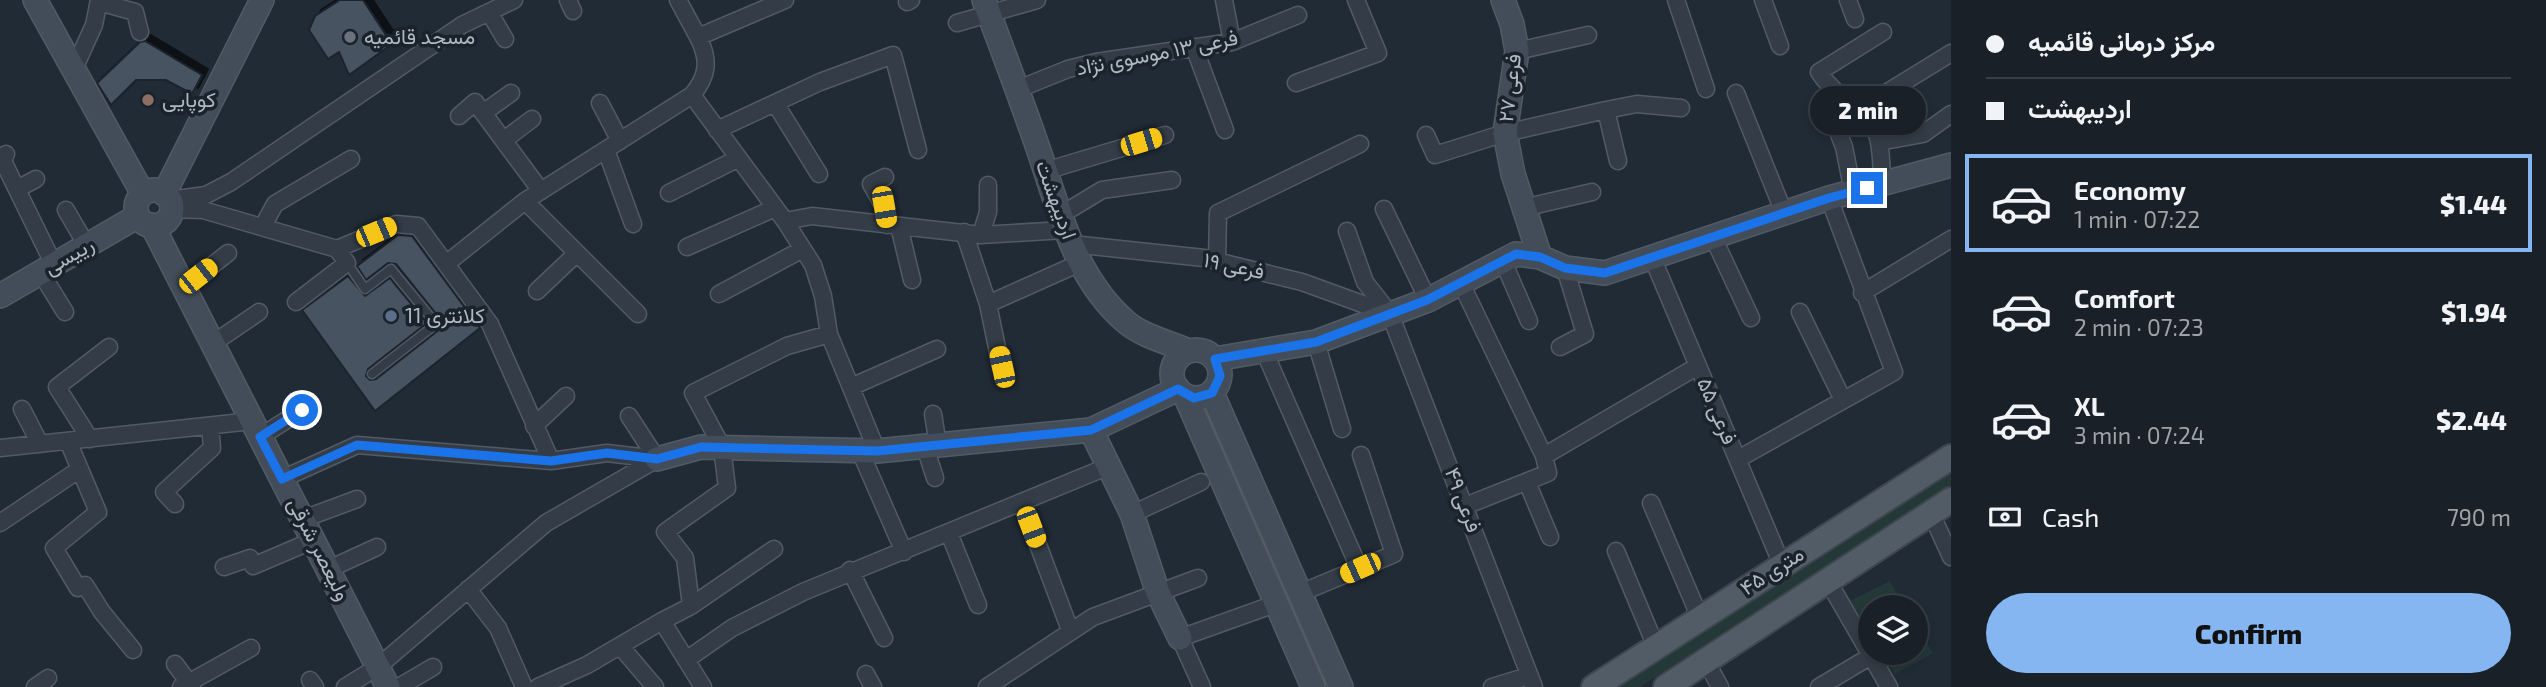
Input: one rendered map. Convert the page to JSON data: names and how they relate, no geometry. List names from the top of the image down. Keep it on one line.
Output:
{"streets":{"main road":["فرعی ۲۷","اردیبهشت","رییسی","ولیعصر شرقی","۴۵ متری"],"street":["فرعی ۱‍۳ موسوی نژاد","فرعی ۱۹","فرعی ۵۵","فرعی ۴۹"]},"crossings":[["فرعی ۱‍۳ موسوی نژاد","اردیبهشت"],["فرعی ۲۷","اردیبهشت"],["اردیبهشت","فرعی ۱۹"],["اردیبهشت","فرعی ۵۵"],["اردیبهشت","فرعی ۴۹"],["رییسی","ولیعصر شرقی"],["فرعی ۱۹","فرعی ۴۹"],["فرعی ۵۵","۴۵ متری"]],"places":["مسجد قائمیه","کوپایی","کلانتری 11"],"page":{"banner":["مرکز درمانی قائمیه","اردیبهشت"],"bubble":"2 min","list":[{"name":"Economy","note":"1 min · 07:22","value":"$1.44"},{"name":"Comfort","note":"2 min · 07:23","value":"$1.94"},{"name":"XL","note":"3 min · 07:24","value":"$2.44"}],"pay":["Cash","790 m"],"buttons":"Confirm"}}
